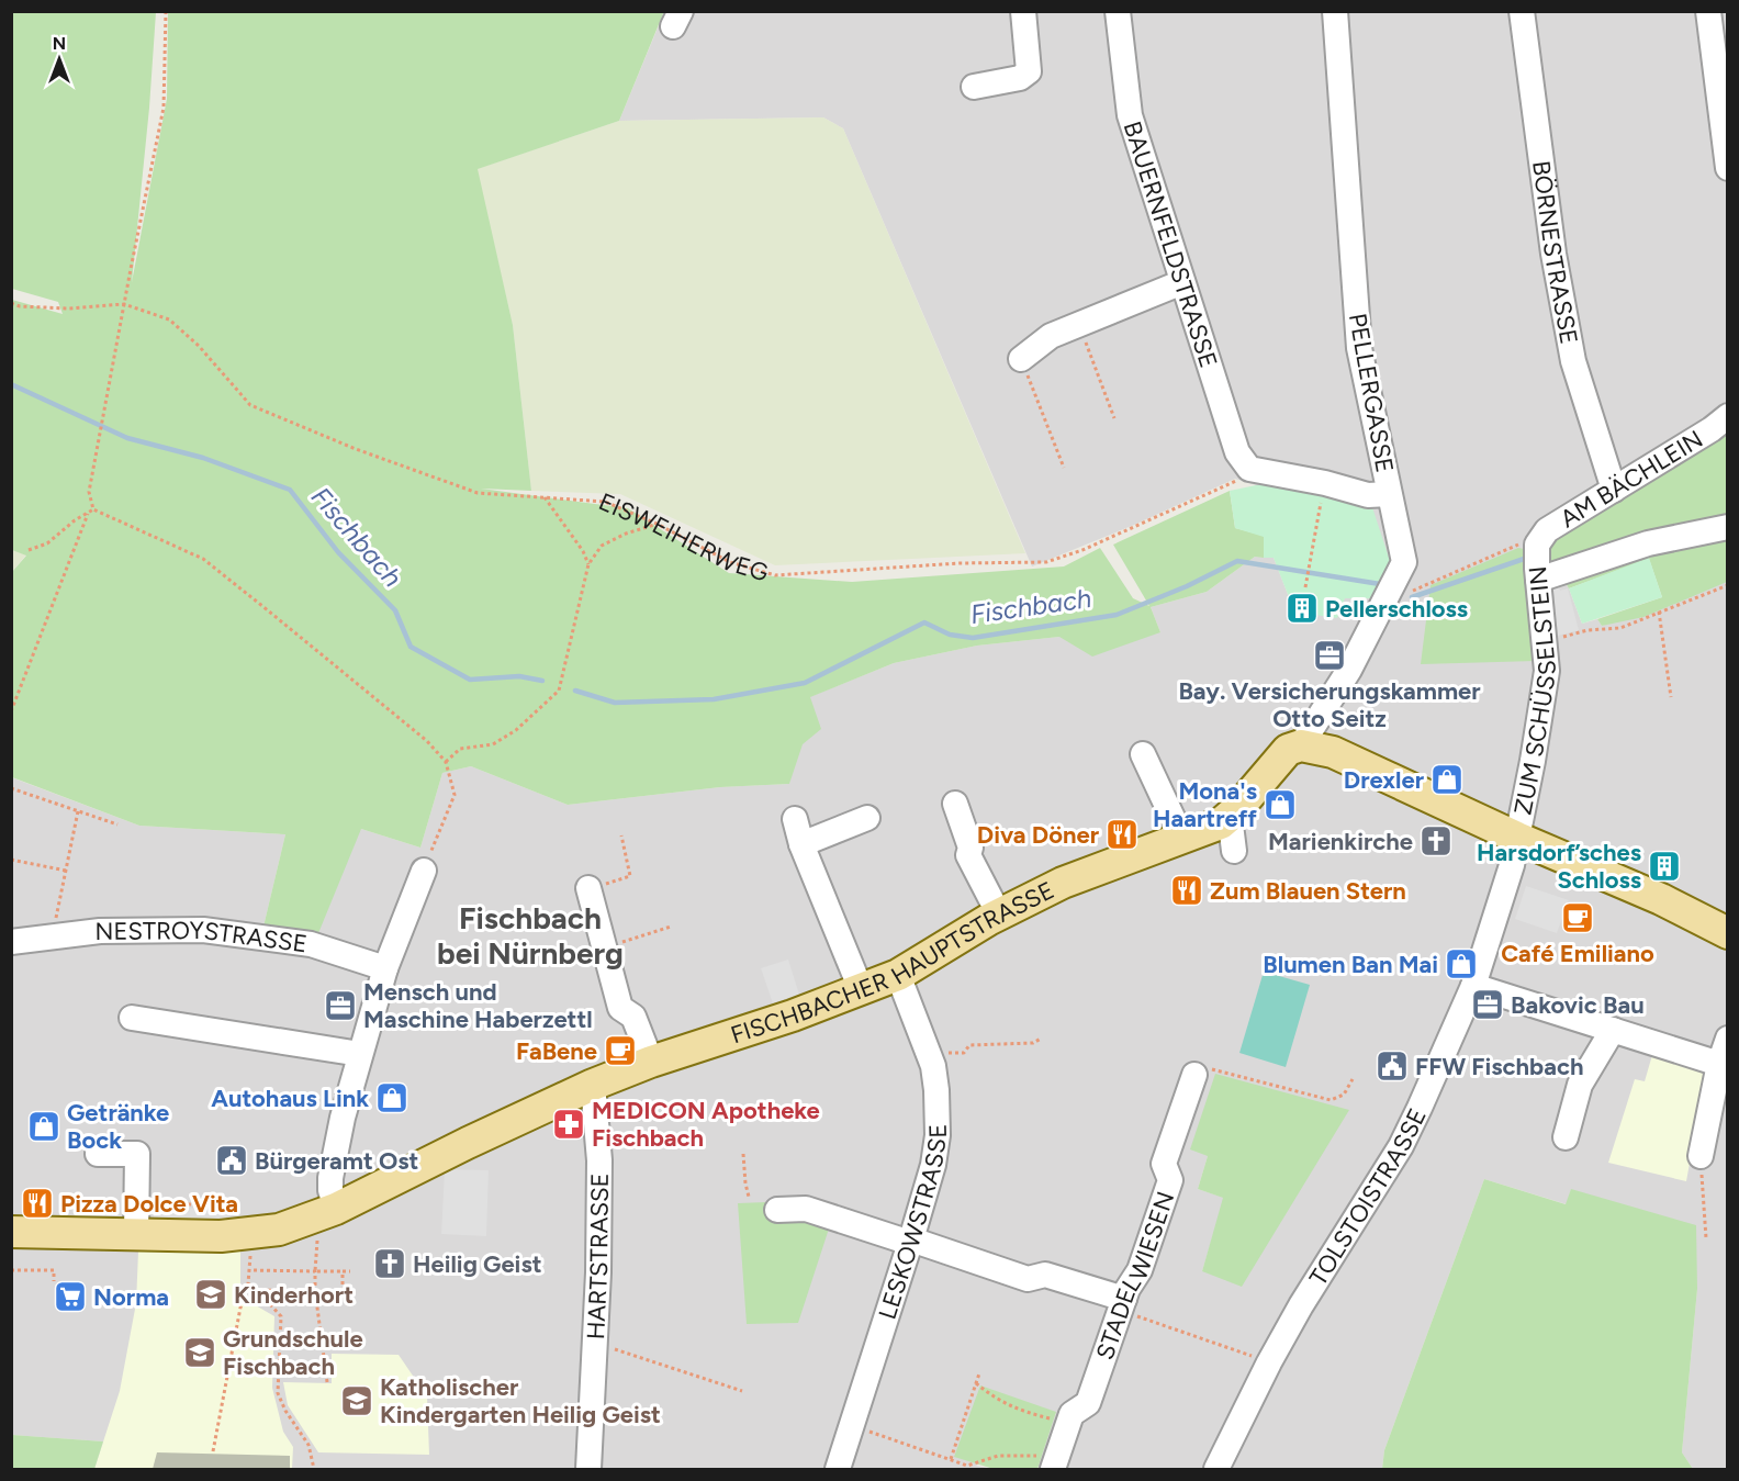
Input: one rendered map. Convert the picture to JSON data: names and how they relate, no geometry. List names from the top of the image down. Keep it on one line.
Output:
{"streets":{"main road":["FISCHBACHER HAUPTSTRASSE"],"street":["BAUERNFELDSTRASSE","BÖRNESTRASSE","PELLERGASSE","AM BÄCHLEIN","ZUM SCHÜSSELSTEIN","NESTROYSTRASSE","TOLSTOISTRASSE","LESKOWSTRASSE","HARTSTRASSE","STADELWIESEN"],"path":["EISWEIHERWEG"]},"crossings":[["BAUERNFELDSTRASSE","EISWEIHERWEG"],["BÖRNESTRASSE","AM BÄCHLEIN"],["PELLERGASSE","FISCHBACHER HAUPTSTRASSE"],["AM BÄCHLEIN","ZUM SCHÜSSELSTEIN"],["ZUM SCHÜSSELSTEIN","TOLSTOISTRASSE"],["FISCHBACHER HAUPTSTRASSE","LESKOWSTRASSE"],["FISCHBACHER HAUPTSTRASSE","HARTSTRASSE"]],"districts":["Fischbach bei Nürnberg"],"water":["Fischbach"],"places":{"building":["Pellerschloss","Harsdorf’sches Schloss"],"office":["Bay. Versicherungskammer Otto Seitz","Bakovic Bau","Mensch und Maschine Haberzettl"],"shop":["Drexler","Mona's Haartreff","Blumen Ban Mai","Autohaus Link","Getränke Bock"],"restaurant":["Diva Döner","Zum Blauen Stern","Pizza Dolce Vita"],"church":["Marienkirche","Heilig Geist"],"cafe":["Café Emiliano","FaBene"],"public building":["FFW Fischbach","Bürgeramt Ost"],"pharmacy":["MEDICON Apotheke Fischbach"],"school or university":["Kinderhort","Grundschule Fischbach","Katholischer Kindergarten Heilig Geist"],"supermarket":["Norma"]},"north":"top"}
